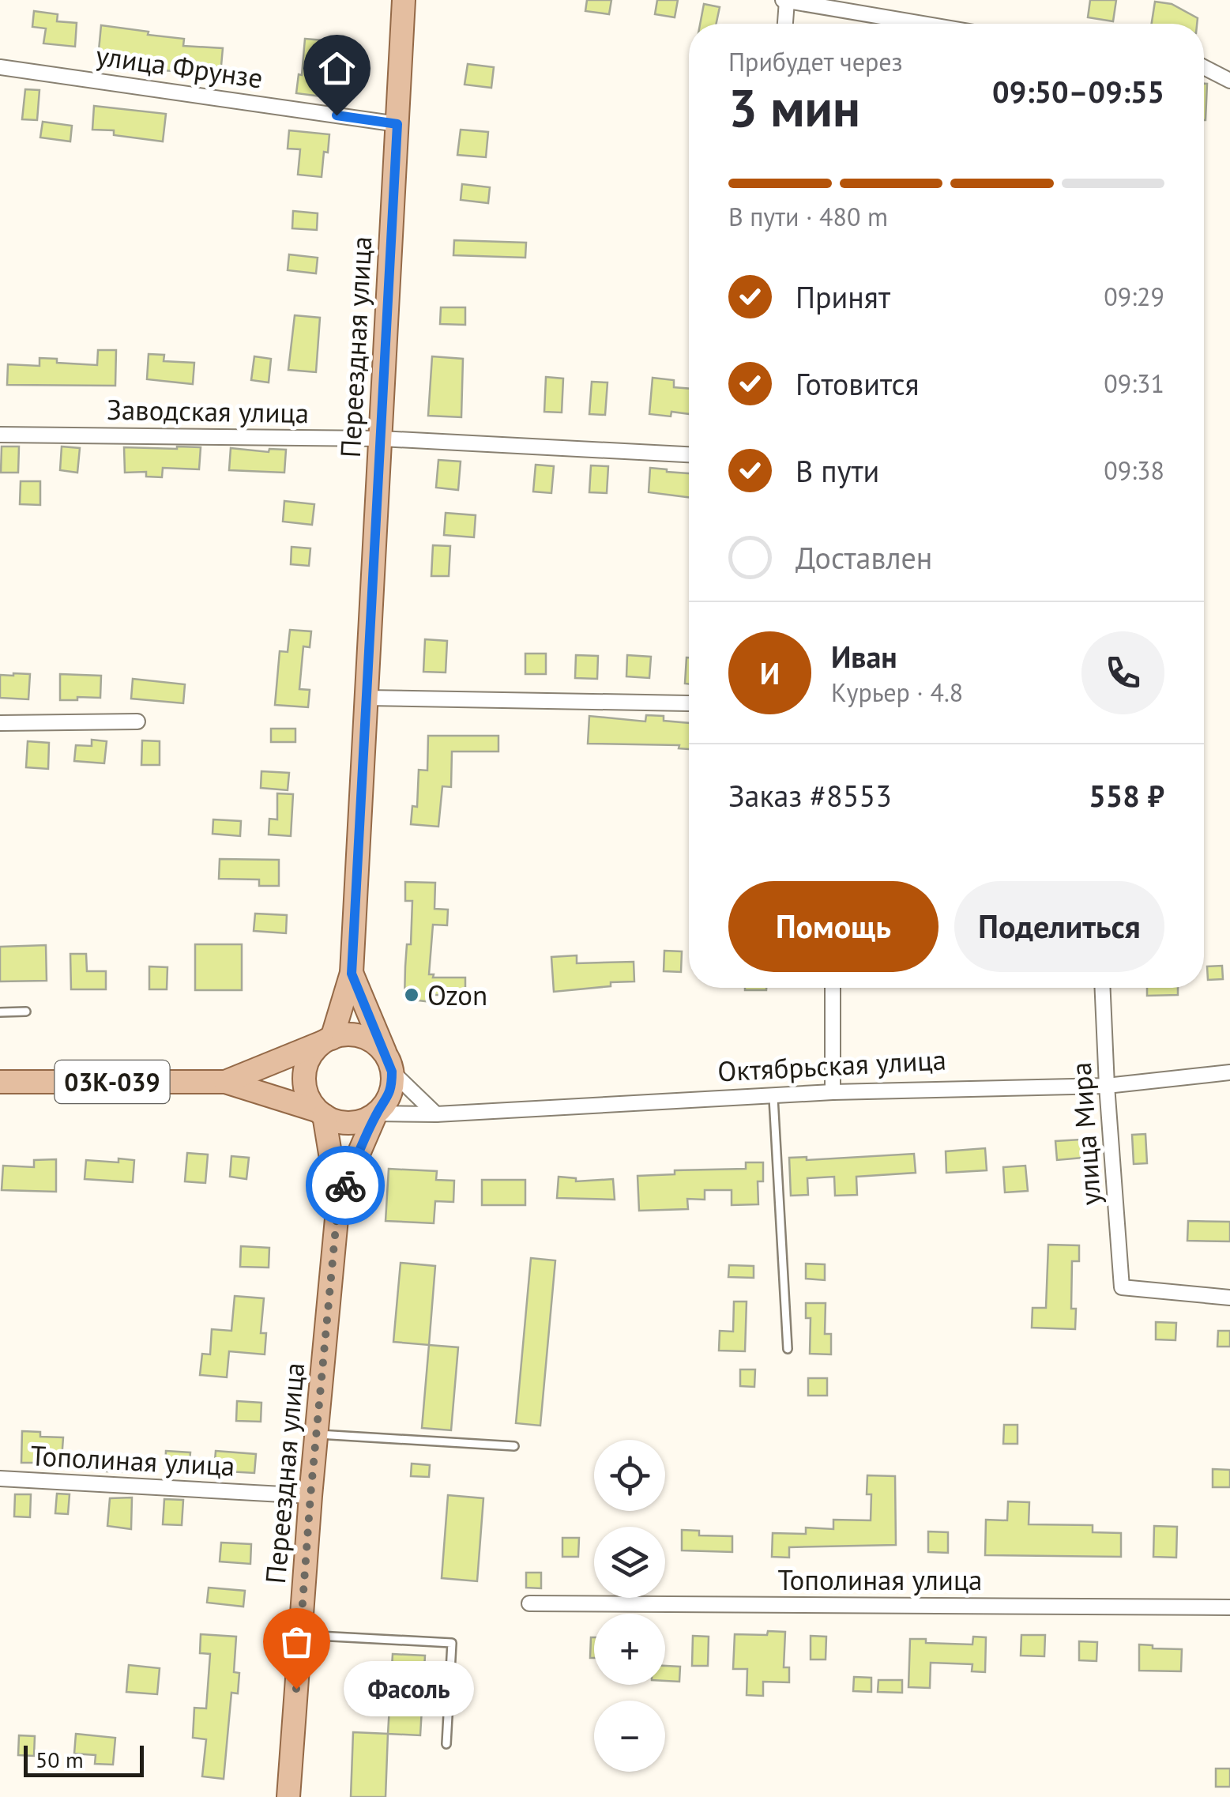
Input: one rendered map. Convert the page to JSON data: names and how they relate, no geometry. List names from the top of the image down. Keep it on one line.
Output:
{"streets":{"main road":["Переездная улица","03К-039"],"street":["улица Фрунзе","Заводская улица","Октябрьская улица","улица Мира","Тополиная улица"]},"crossings":[["улица Фрунзе","Переездная улица"],["Переездная улица","Заводская улица"],["Переездная улица","Октябрьская улица"],["Переездная улица","03К-039"],["Переездная улица","Тополиная улица"],["Октябрьская улица","03К-039"],["Октябрьская улица","улица Мира"]],"places":["Ozon","Фасоль"],"scale_bar":"50 m","page":{"heading":["3 мин","Прибудет через","09:50–09:55"],"panel":["Иван","Курьер · 4.8","Заказ #8553","558 ₽"],"bar":"В пути · 480 m","list":[["Принят","09:29"],["Готовится","09:31"],["В пути","09:38"],"Доставлен"],"round":"И","buttons":["Помощь","Поделиться"],"map_buttons":["+","−"],"bubble":"Фасоль","scale":"50 m"}}
